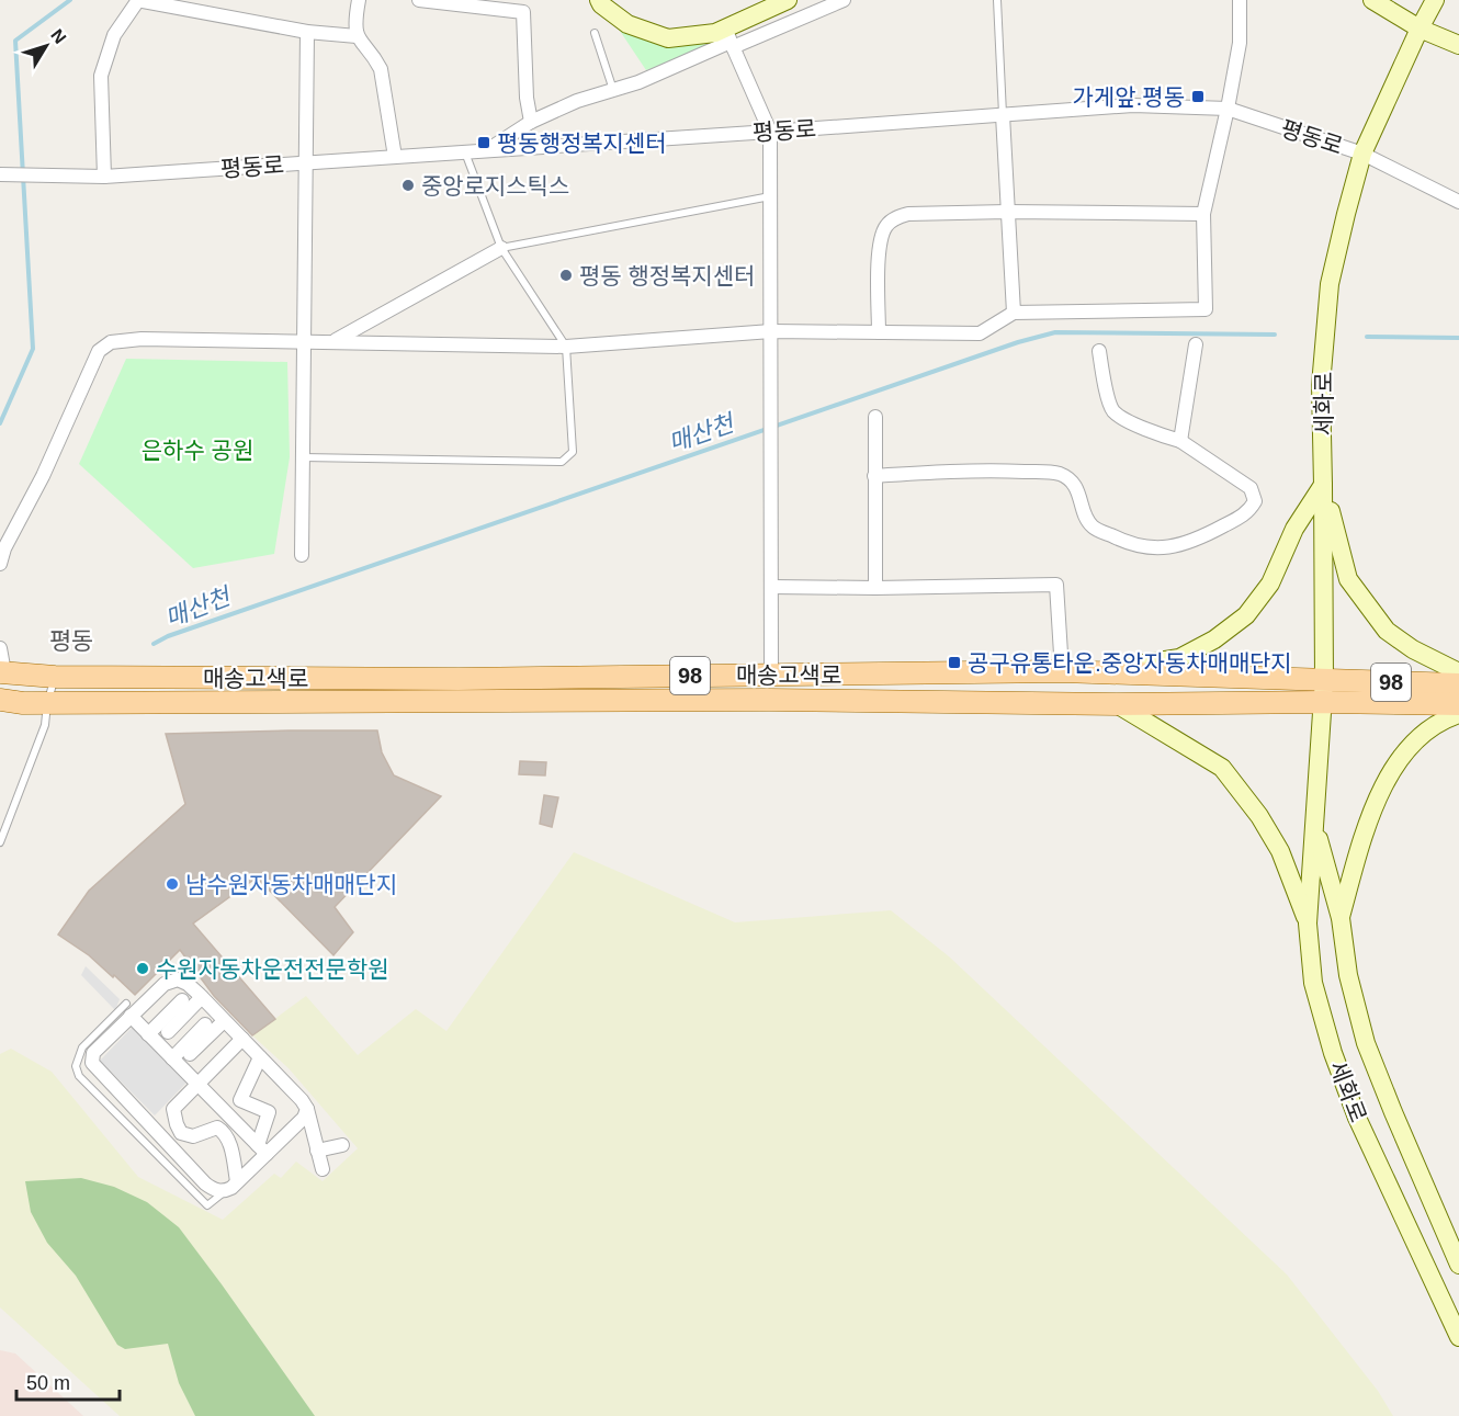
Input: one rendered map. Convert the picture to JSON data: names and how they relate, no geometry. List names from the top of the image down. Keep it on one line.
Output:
{"streets":{"main road":["세화로","매송고색로","98"],"street":["평동로"]},"crossings":[["평동로","세화로"],["세화로","매송고색로"]],"districts":["평동"],"water":["매산천"],"parks":["은하수 공원"],"places":{"transit":["가게앞.평동","평동행정복지센터","공구유통타운.중앙자동차매매단지"],"other":["중앙로지스틱스","평동 행정복지센터","남수원자동차매매단지","수원자동차운전전문학원"]},"scale_bar":"50 m","north":"top right"}
